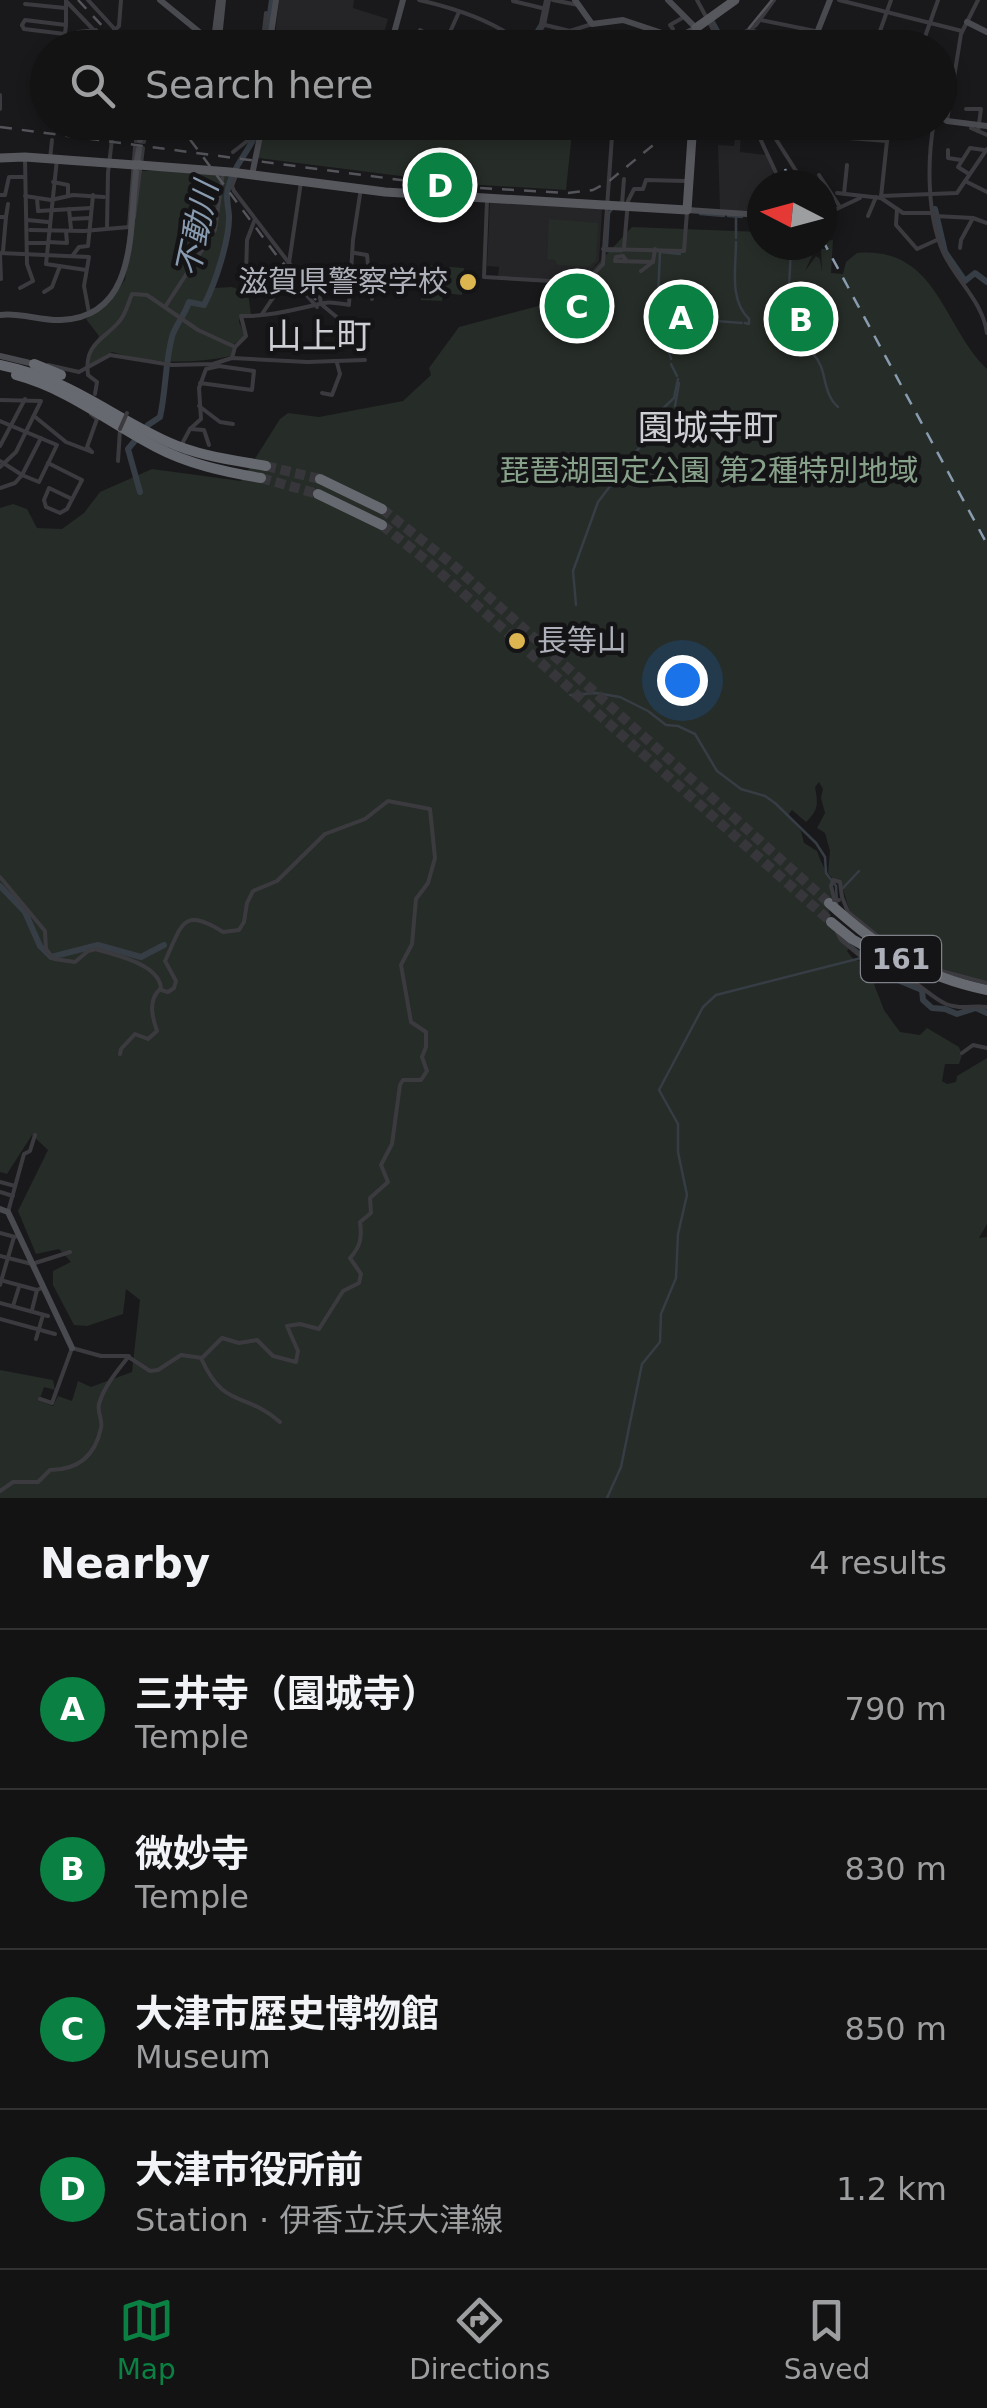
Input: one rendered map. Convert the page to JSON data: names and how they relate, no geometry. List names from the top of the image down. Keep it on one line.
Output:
{"streets":{"highway":["161"]},"districts":["山上町","園城寺町"],"water":["不動川"],"parks":["琵琶湖国定公園 第2種特別地域"],"places":["滋賀県警察学校","長等山"],"north":"left","page":{"search":"Search here","pins":["D","C","A","B"],"heading":["Nearby","4 results"],"list":[{"mark":"A","name":"三井寺（園城寺）","note":"Temple","value":"790 m"},{"mark":"B","name":"微妙寺","note":"Temple","value":"830 m"},{"mark":"C","name":"大津市歴史博物館","note":"Museum","value":"850 m"},{"mark":"D","name":"大津市役所前","note":"Station · 伊香立浜大津線","value":"1.2 km"}],"nav":["Map","Directions","Saved"]}}
